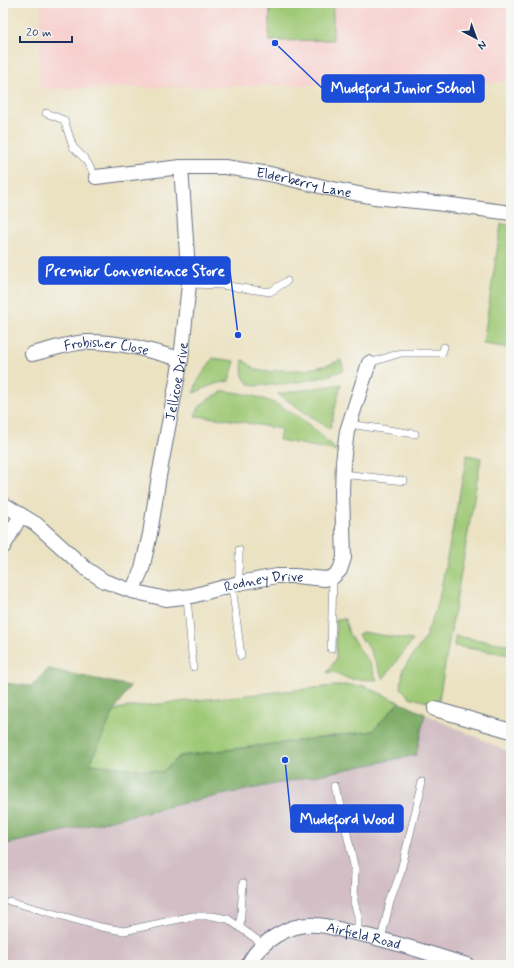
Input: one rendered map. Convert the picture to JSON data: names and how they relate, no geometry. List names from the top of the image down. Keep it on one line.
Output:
{"streets":{"street":["Elderberry Lane","Frobisher Close","Jellicoe Drive","Rodney Drive","Airfield Road"]},"crossings":[["Elderberry Lane","Jellicoe Drive"],["Frobisher Close","Jellicoe Drive"],["Jellicoe Drive","Rodney Drive"]],"places":["Mudeford Junior School","Premier Convenience Store","Mudeford Wood"],"scale_bar":"20 m","north":"bottom right"}
